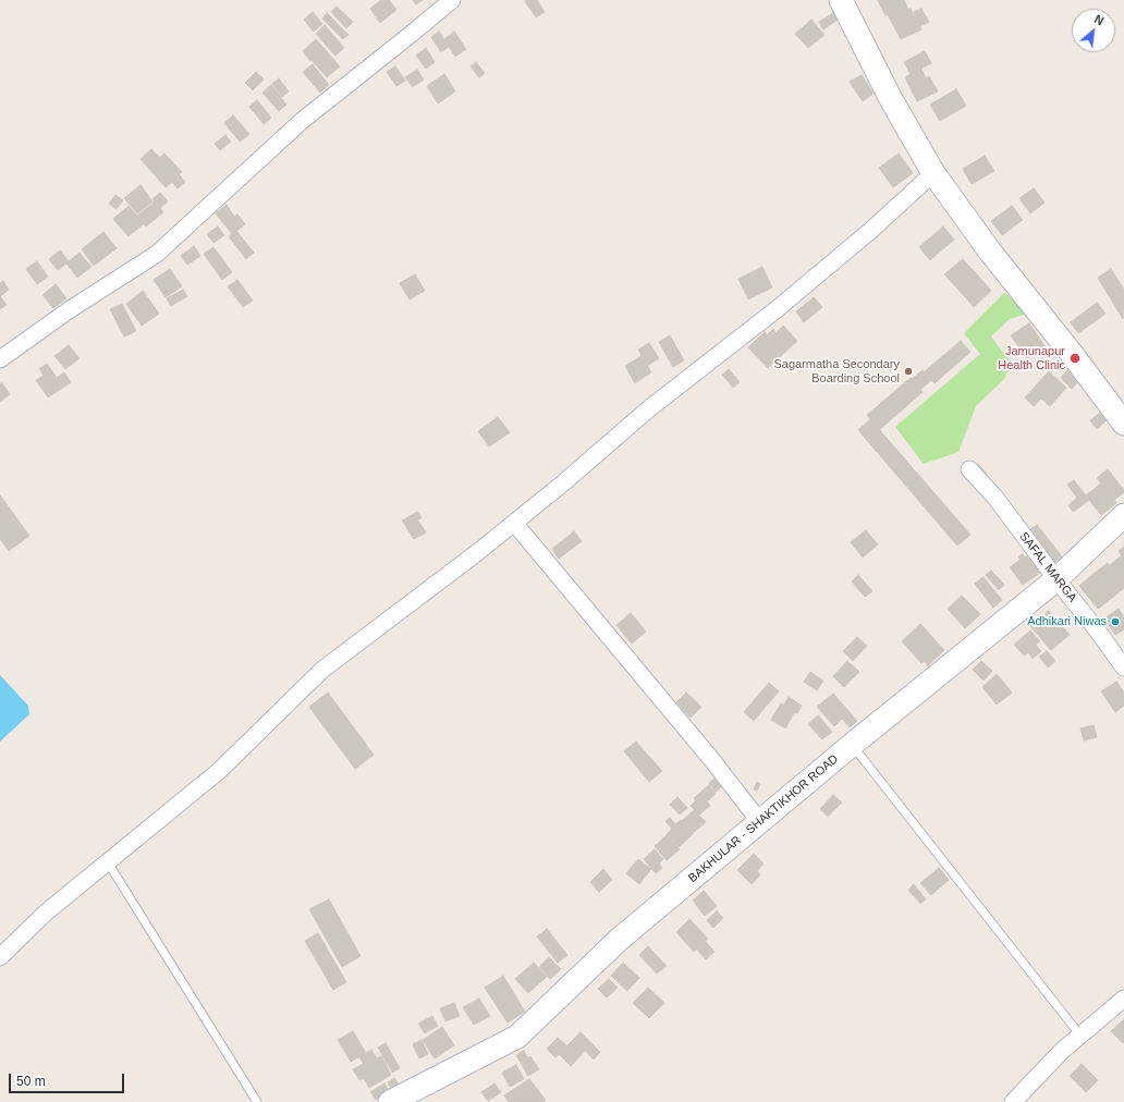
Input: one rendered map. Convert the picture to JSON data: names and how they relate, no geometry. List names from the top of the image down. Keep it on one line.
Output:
{"streets":{"street":["SAFAL MARGA","BAKHULAR - SHAKTIKHOR ROAD"]},"crossings":[["SAFAL MARGA","BAKHULAR - SHAKTIKHOR ROAD"]],"places":["Jamunapur Health Clinic","Sagarmatha Secondary Boarding School","Adhikari Niwas"],"scale_bar":"50 m","north":"top right"}
